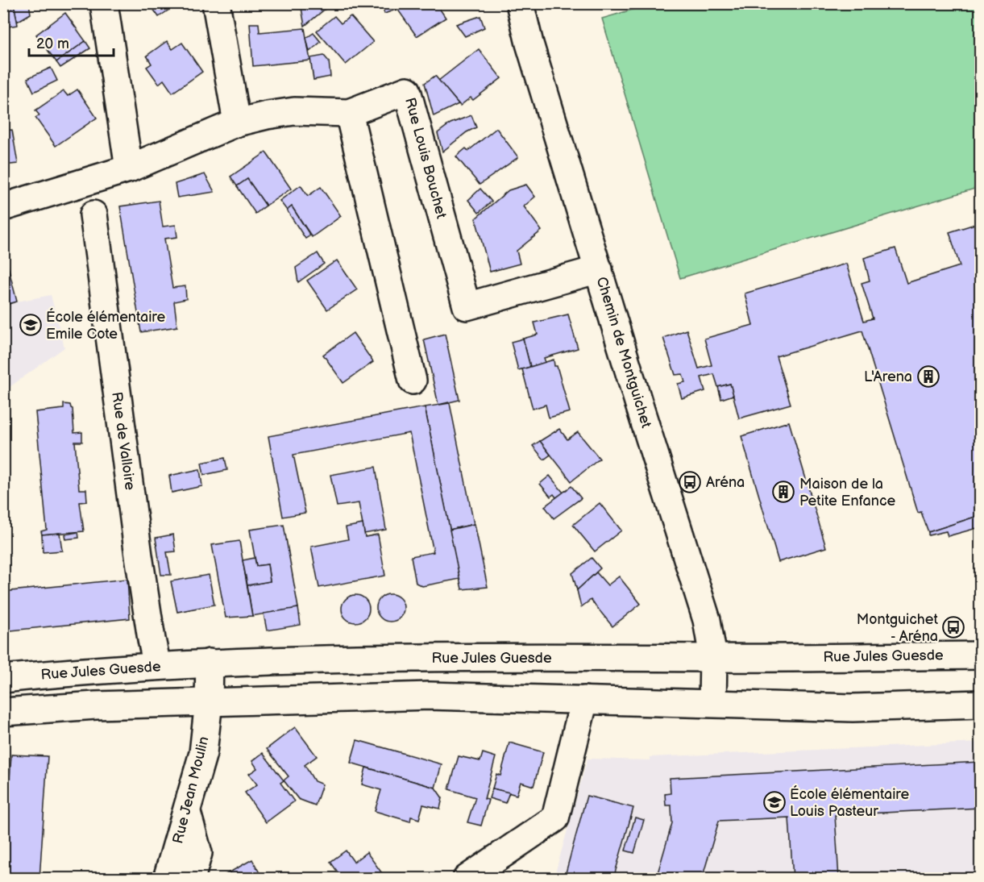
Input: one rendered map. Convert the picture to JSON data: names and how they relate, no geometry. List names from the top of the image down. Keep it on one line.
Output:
{"streets":{"street":["Rue Louis Bouchet","Chemin de Montguichet","Rue de Valloire","Rue Jules Guesde","Rue Jean Moulin"]},"crossings":[["Rue Louis Bouchet","Chemin de Montguichet"],["Chemin de Montguichet","Rue Jules Guesde"],["Rue de Valloire","Rue Jules Guesde"],["Rue Jules Guesde","Rue Jean Moulin"]],"places":{"school or university":["École élémentaire Emile Cote","École élémentaire Louis Pasteur"],"building":["L'Arena","Maison de la Petite Enfance"],"bus stop":["Aréna","Montguichet - Aréna"]},"scale_bar":"20 m"}
